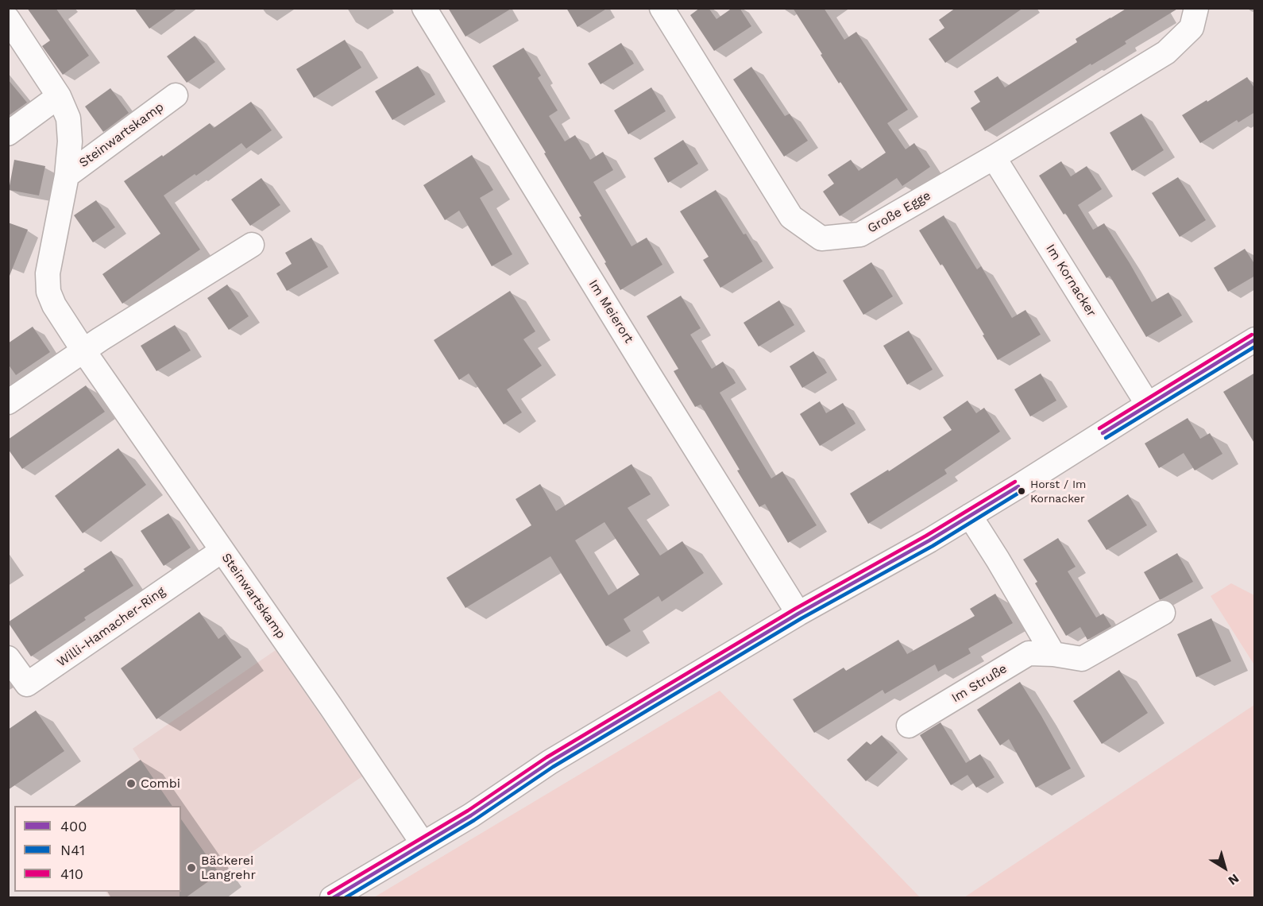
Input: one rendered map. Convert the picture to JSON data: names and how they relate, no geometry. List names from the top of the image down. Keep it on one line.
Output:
{"streets":{"street":["Steinwartskamp","Große Egge","Im Kornacker","Im Meierort","Willi-Hamacher-Ring","Im Struße"]},"crossings":[["Steinwartskamp","Willi-Hamacher-Ring"],["Große Egge","Im Kornacker"]],"places":["Horst / Im Kornacker","Combi","Bäckerei Langrehr"],"lines":["transit line 410","transit line 400","transit line N41"],"legend":["400","N41","410"],"north":"bottom right"}
